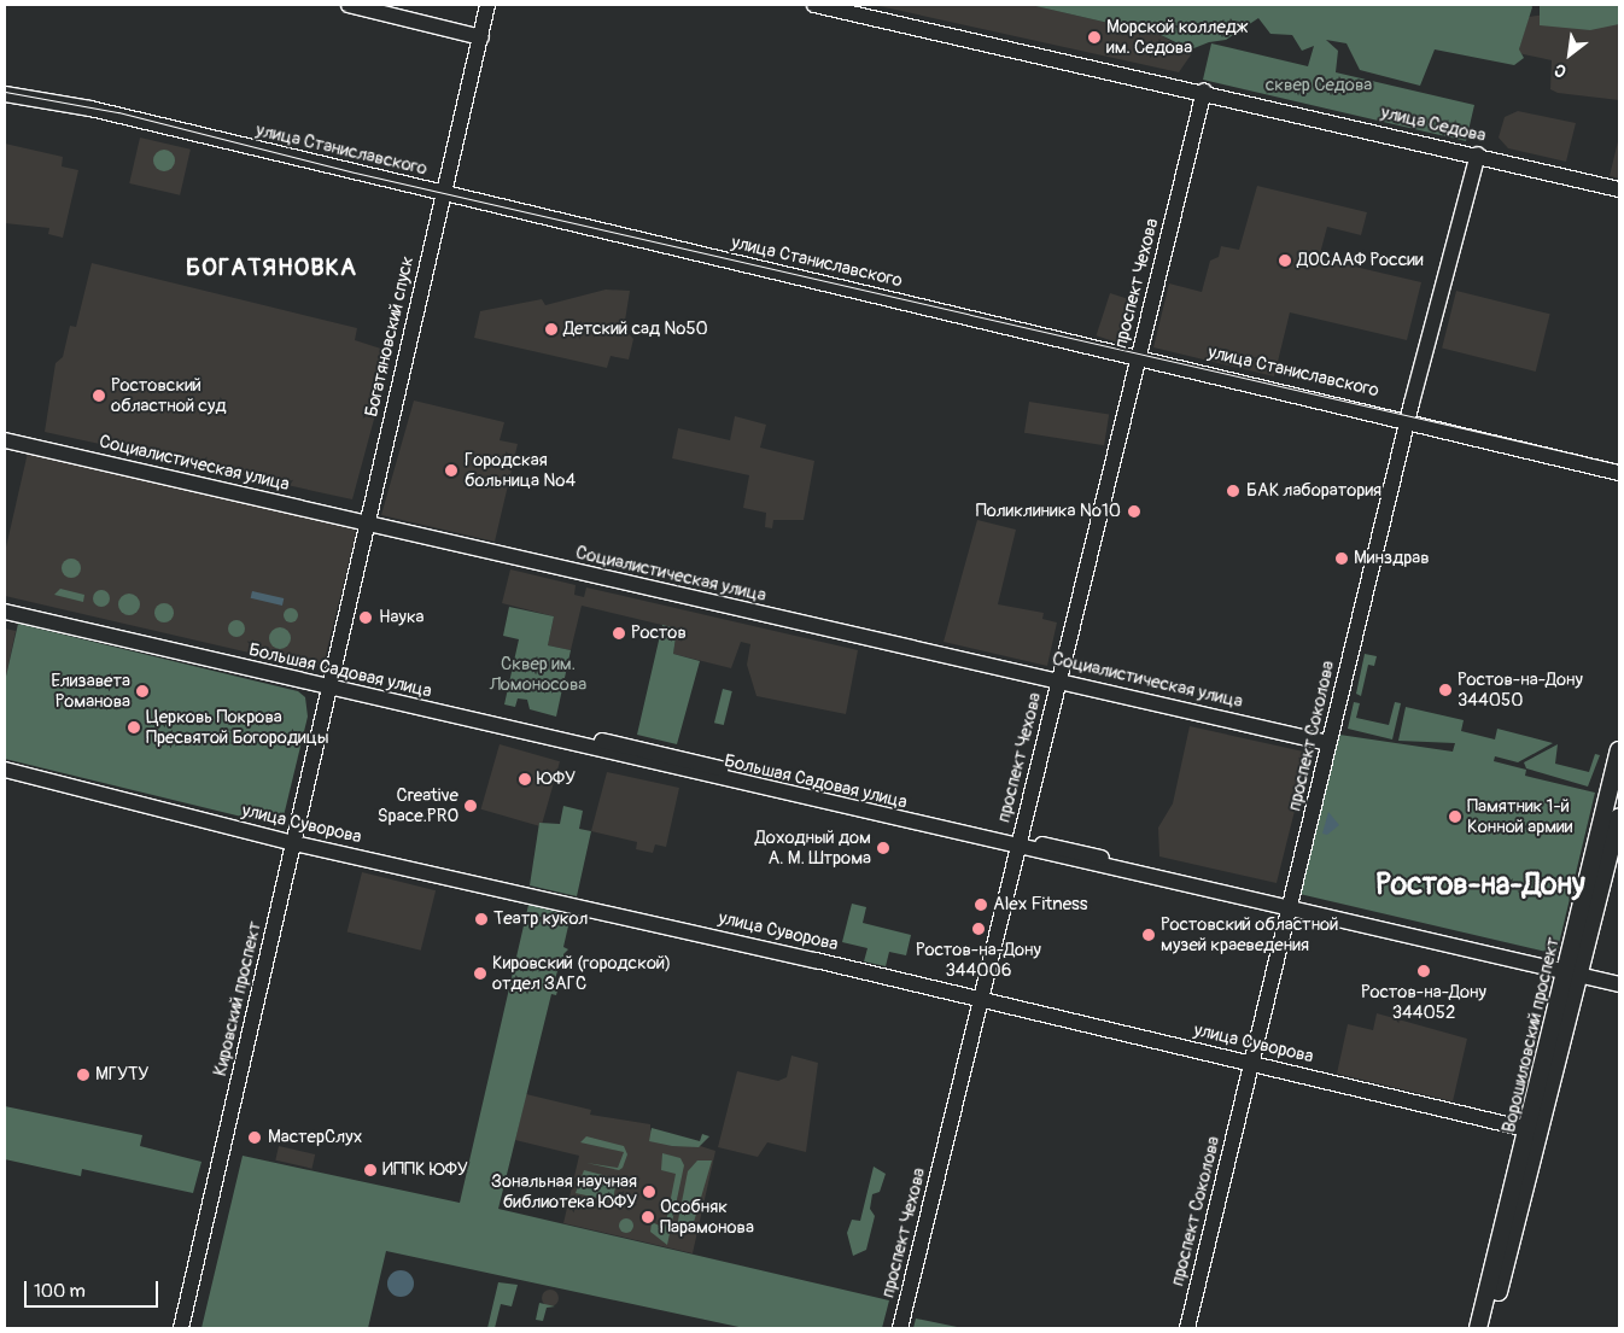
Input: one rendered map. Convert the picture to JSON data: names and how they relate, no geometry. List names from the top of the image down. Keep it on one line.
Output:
{"streets":{"main road":["Ворошиловский проспект"],"street":["улица Седова","улица Станиславского","проспект Чехова","Богатяновский спуск","Социалистическая улица","Большая Садовая улица","проспект Соколова","улица Суворова","Кировский проспект"]},"crossings":[["улица Седова","проспект Чехова"],["улица Седова","проспект Соколова"],["улица Станиславского","проспект Чехова"],["улица Станиславского","Богатяновский спуск"],["улица Станиславского","проспект Соколова"],["проспект Чехова","Социалистическая улица"],["проспект Чехова","Большая Садовая улица"],["проспект Чехова","улица Суворова"],["Богатяновский спуск","Социалистическая улица"],["Богатяновский спуск","Большая Садовая улица"],["Богатяновский спуск","Кировский проспект"],["Социалистическая улица","проспект Соколова"],["Большая Садовая улица","проспект Соколова"],["Большая Садовая улица","Кировский проспект"],["Большая Садовая улица","Ворошиловский проспект"],["проспект Соколова","улица Суворова"],["улица Суворова","Кировский проспект"],["улица Суворова","Ворошиловский проспект"]],"districts":["БОГАТЯНОВКА","Ростов-на-Дону"],"parks":["сквер Седова","Сквер им. Ломоносова"],"places":["Морской колледж им. Седова","ДОСААФ России","Детский сад №50","Ростовский областной суд","Городская больница №4","БАК лаборатория","Поликлиника №10","Минздрав","Наука","Ростов","Ростов-на-Дону 344050","Елизавета Романова","Церковь Покрова Пресвятой Богородицы","ЮФУ","Creative Space.PRO","Памятник 1-й Конной армии","Доходный дом А. М. Штрома","Alex Fitness","Театр кукол","Ростов-на-Дону 344006","Ростовский областной музей краеведения","Ростов-на-Дону 344052","Кировский (городской) отдел ЗАГС","МГУТУ","МастерСлух","ИППК ЮФУ","Зональная научная библиотека ЮФУ","Особняк Парамонова"],"scale_bar":"100 m","north":"bottom left"}
